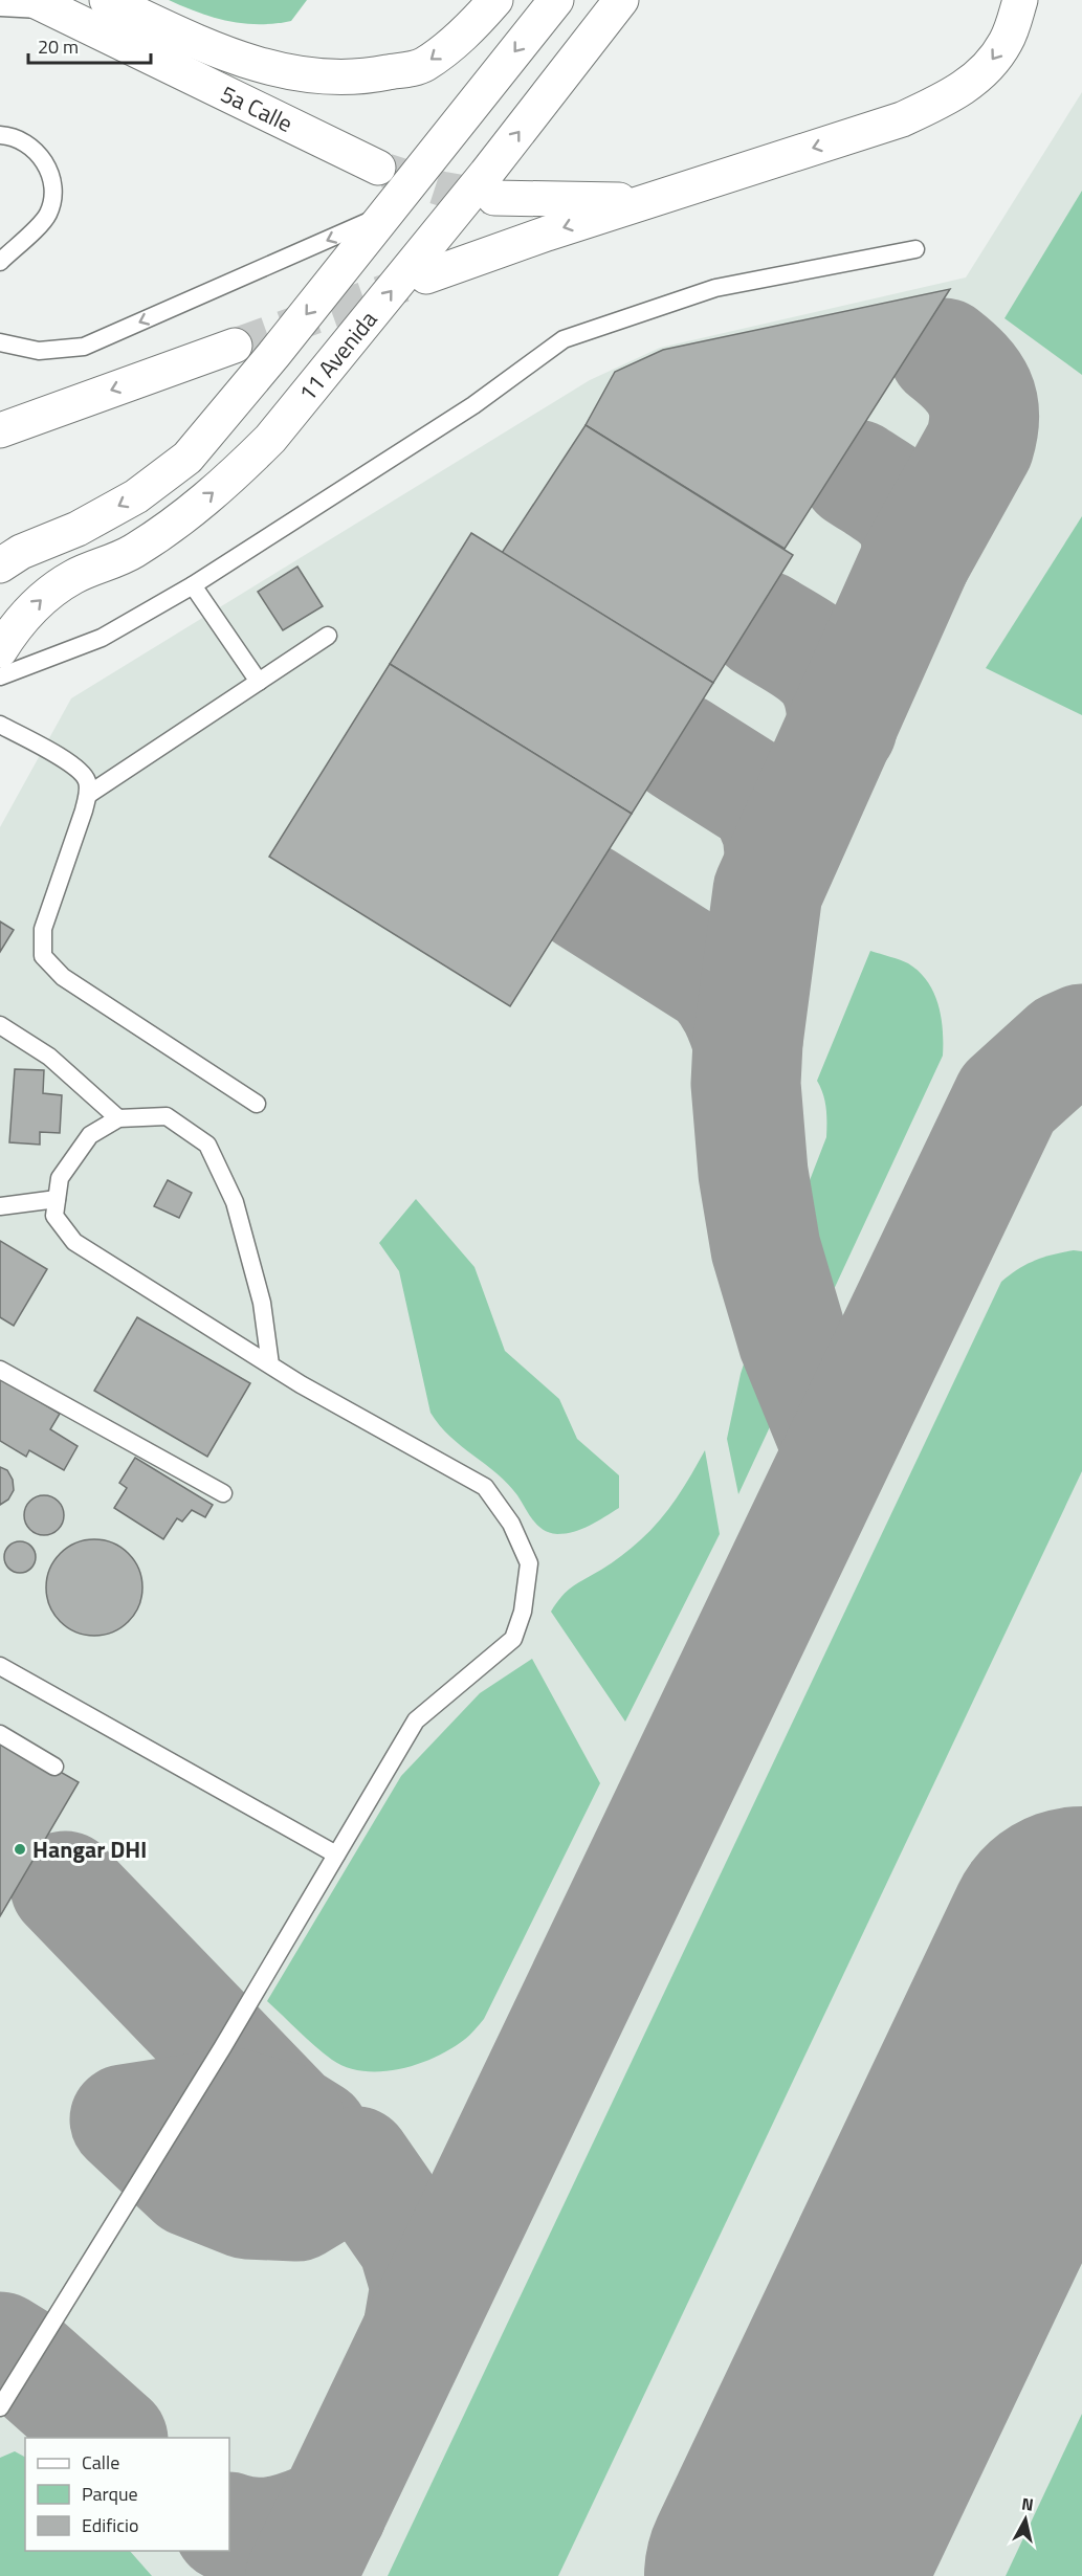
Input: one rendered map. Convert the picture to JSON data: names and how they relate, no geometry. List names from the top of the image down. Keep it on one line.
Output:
{"streets":{"main road":["5a Calle","11 Avenida"]},"places":["Hangar DHl"],"legend":["Calle","Parque","Edificio"],"scale_bar":"20 m","north":"top"}
